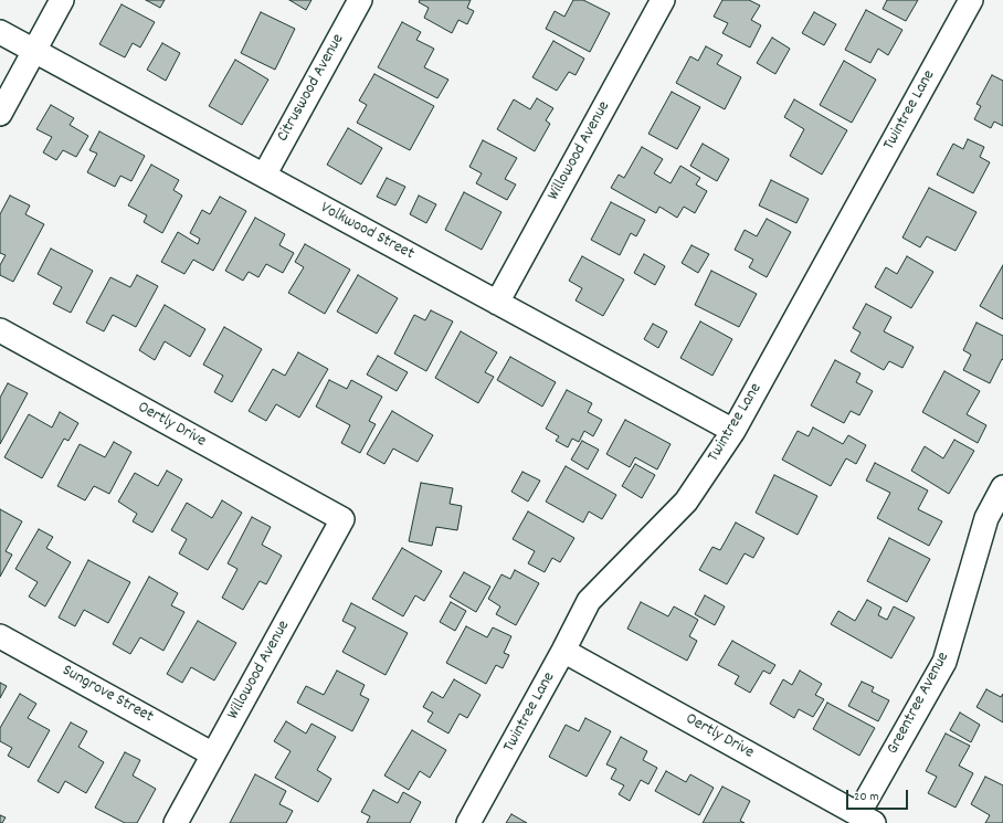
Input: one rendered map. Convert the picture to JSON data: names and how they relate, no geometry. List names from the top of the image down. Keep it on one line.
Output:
{"streets":{"street":["Citruswood Avenue","Twintree Lane","Willowood Avenue","Volkwood Street","Oertly Drive","Sungrove Street","Greentree Avenue"]},"crossings":[["Citruswood Avenue","Volkwood Street"],["Twintree Lane","Volkwood Street"],["Twintree Lane","Oertly Drive"],["Willowood Avenue","Volkwood Street"],["Willowood Avenue","Oertly Drive"],["Willowood Avenue","Sungrove Street"],["Oertly Drive","Greentree Avenue"]],"scale_bar":"20 m"}
